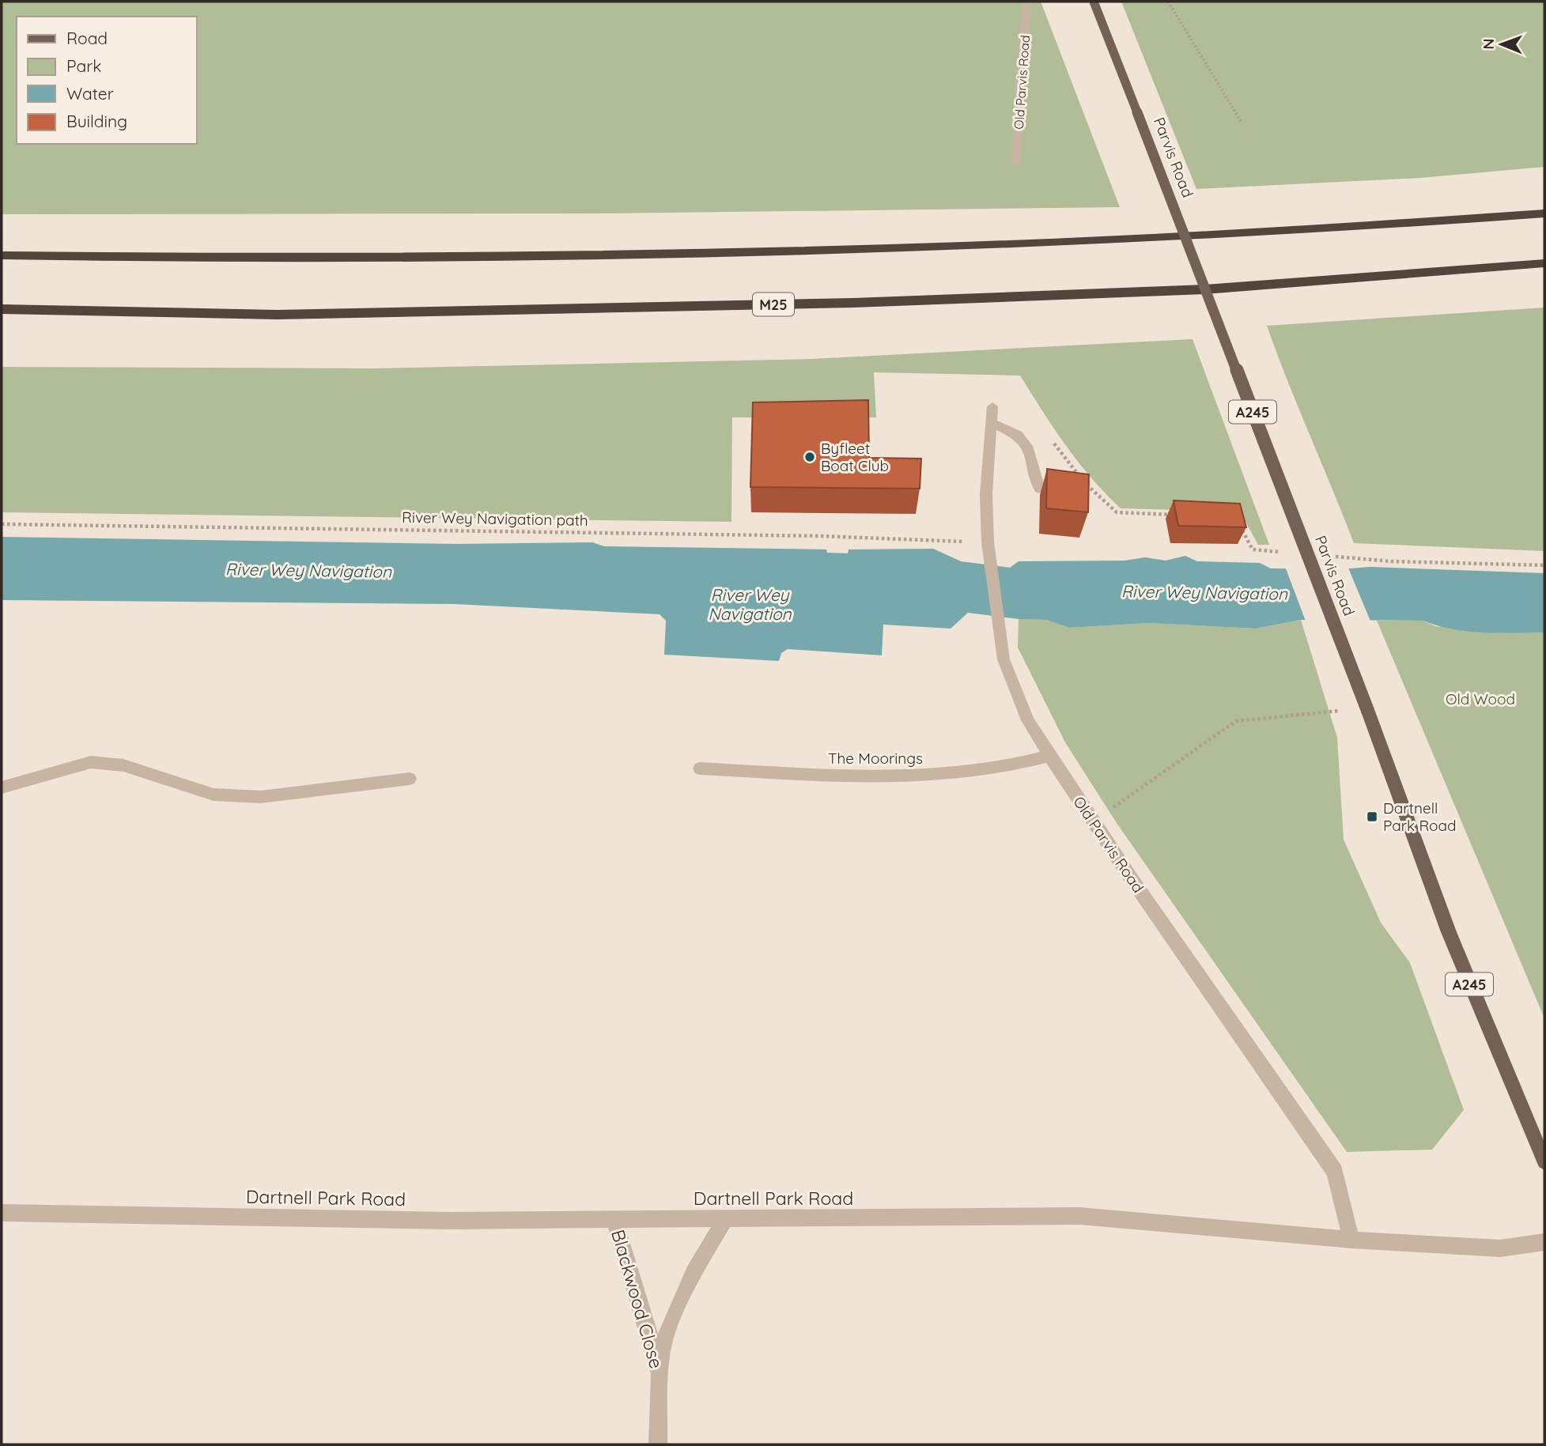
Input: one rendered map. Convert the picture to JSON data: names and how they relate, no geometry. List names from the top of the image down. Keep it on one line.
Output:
{"streets":{"highway":["M25"],"main road":["Parvis Road","A245"],"street":["Old Parvis Road","The Moorings","Dartnell Park Road","Blackwood Close"],"path":["River Wey Navigation path"]},"crossings":[["Old Parvis Road","River Wey Navigation path"],["Old Parvis Road","The Moorings"],["Old Parvis Road","Dartnell Park Road"],["Dartnell Park Road","Blackwood Close"]],"water":["River Wey Navigation"],"parks":["Old Wood"],"places":{"other":["Byfleet Boat Club"],"transit":["Dartnell Park Road"]},"legend":["Road","Park","Water","Building"],"north":"left"}
